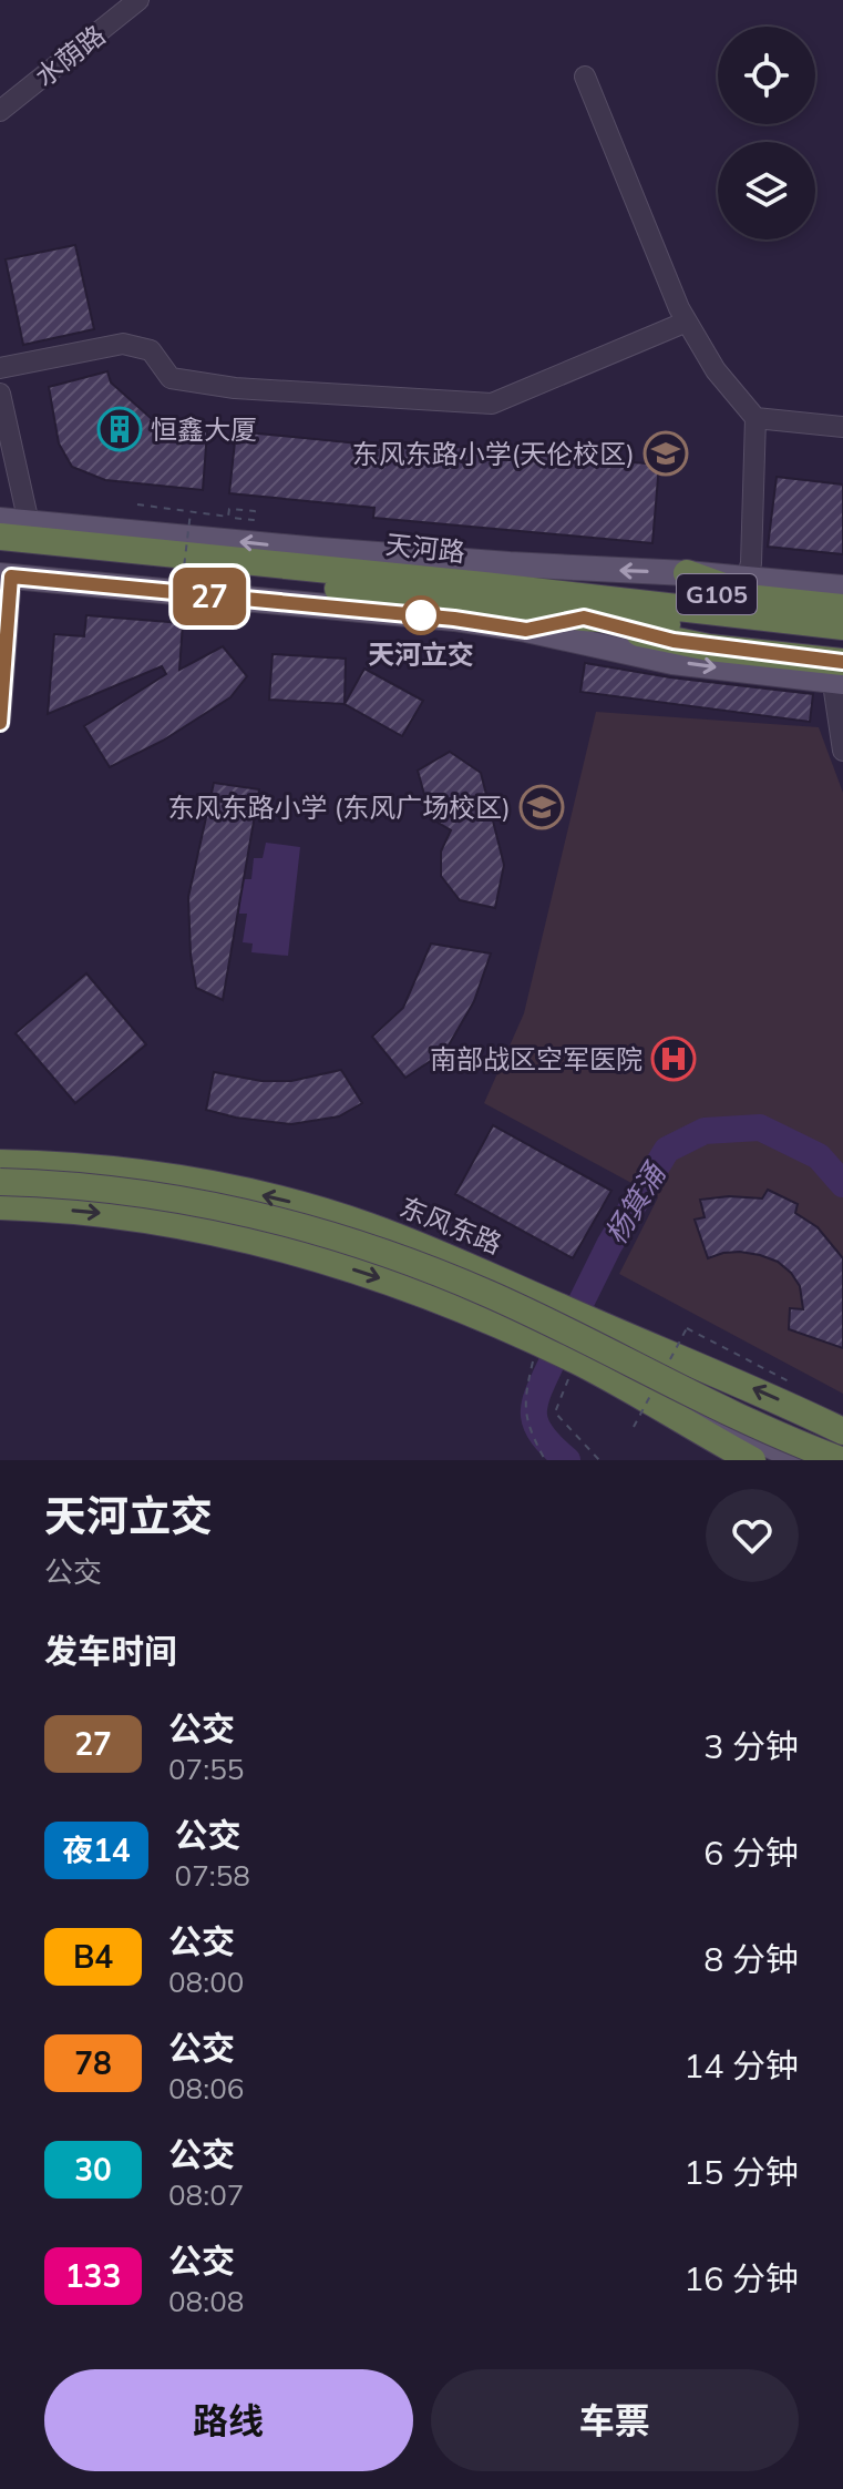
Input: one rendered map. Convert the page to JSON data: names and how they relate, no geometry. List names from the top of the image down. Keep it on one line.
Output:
{"streets":{"highway":["天河路","G105","东风东路"],"street":["水荫路"]},"crossings":[["天河路","G105"]],"water":["杨箕涌"],"places":{"building":["恒鑫大厦"],"school or university":["东风东路小学(天伦校区)","东风东路小学 (东风广场校区)"],"other":["天河立交"],"hospital":["南部战区空军医院"]},"lines":["bus line 27"],"page":{"on_map":"27","heading":[["天河立交","公交"],"发车时间"],"list":[{"mark":"27","name":"公交","note":"07:55","value":"3 分钟"},{"mark":"夜14","name":"公交","note":"07:58","value":"6 分钟"},{"mark":"B4","name":"公交","note":"08:00","value":"8 分钟"},{"mark":"78","name":"公交","note":"08:06","value":"14 分钟"},{"mark":"30","name":"公交","note":"08:07","value":"15 分钟"},{"mark":"133","name":"公交","note":"08:08","value":"16 分钟"}],"buttons":["路线","车票"]}}
